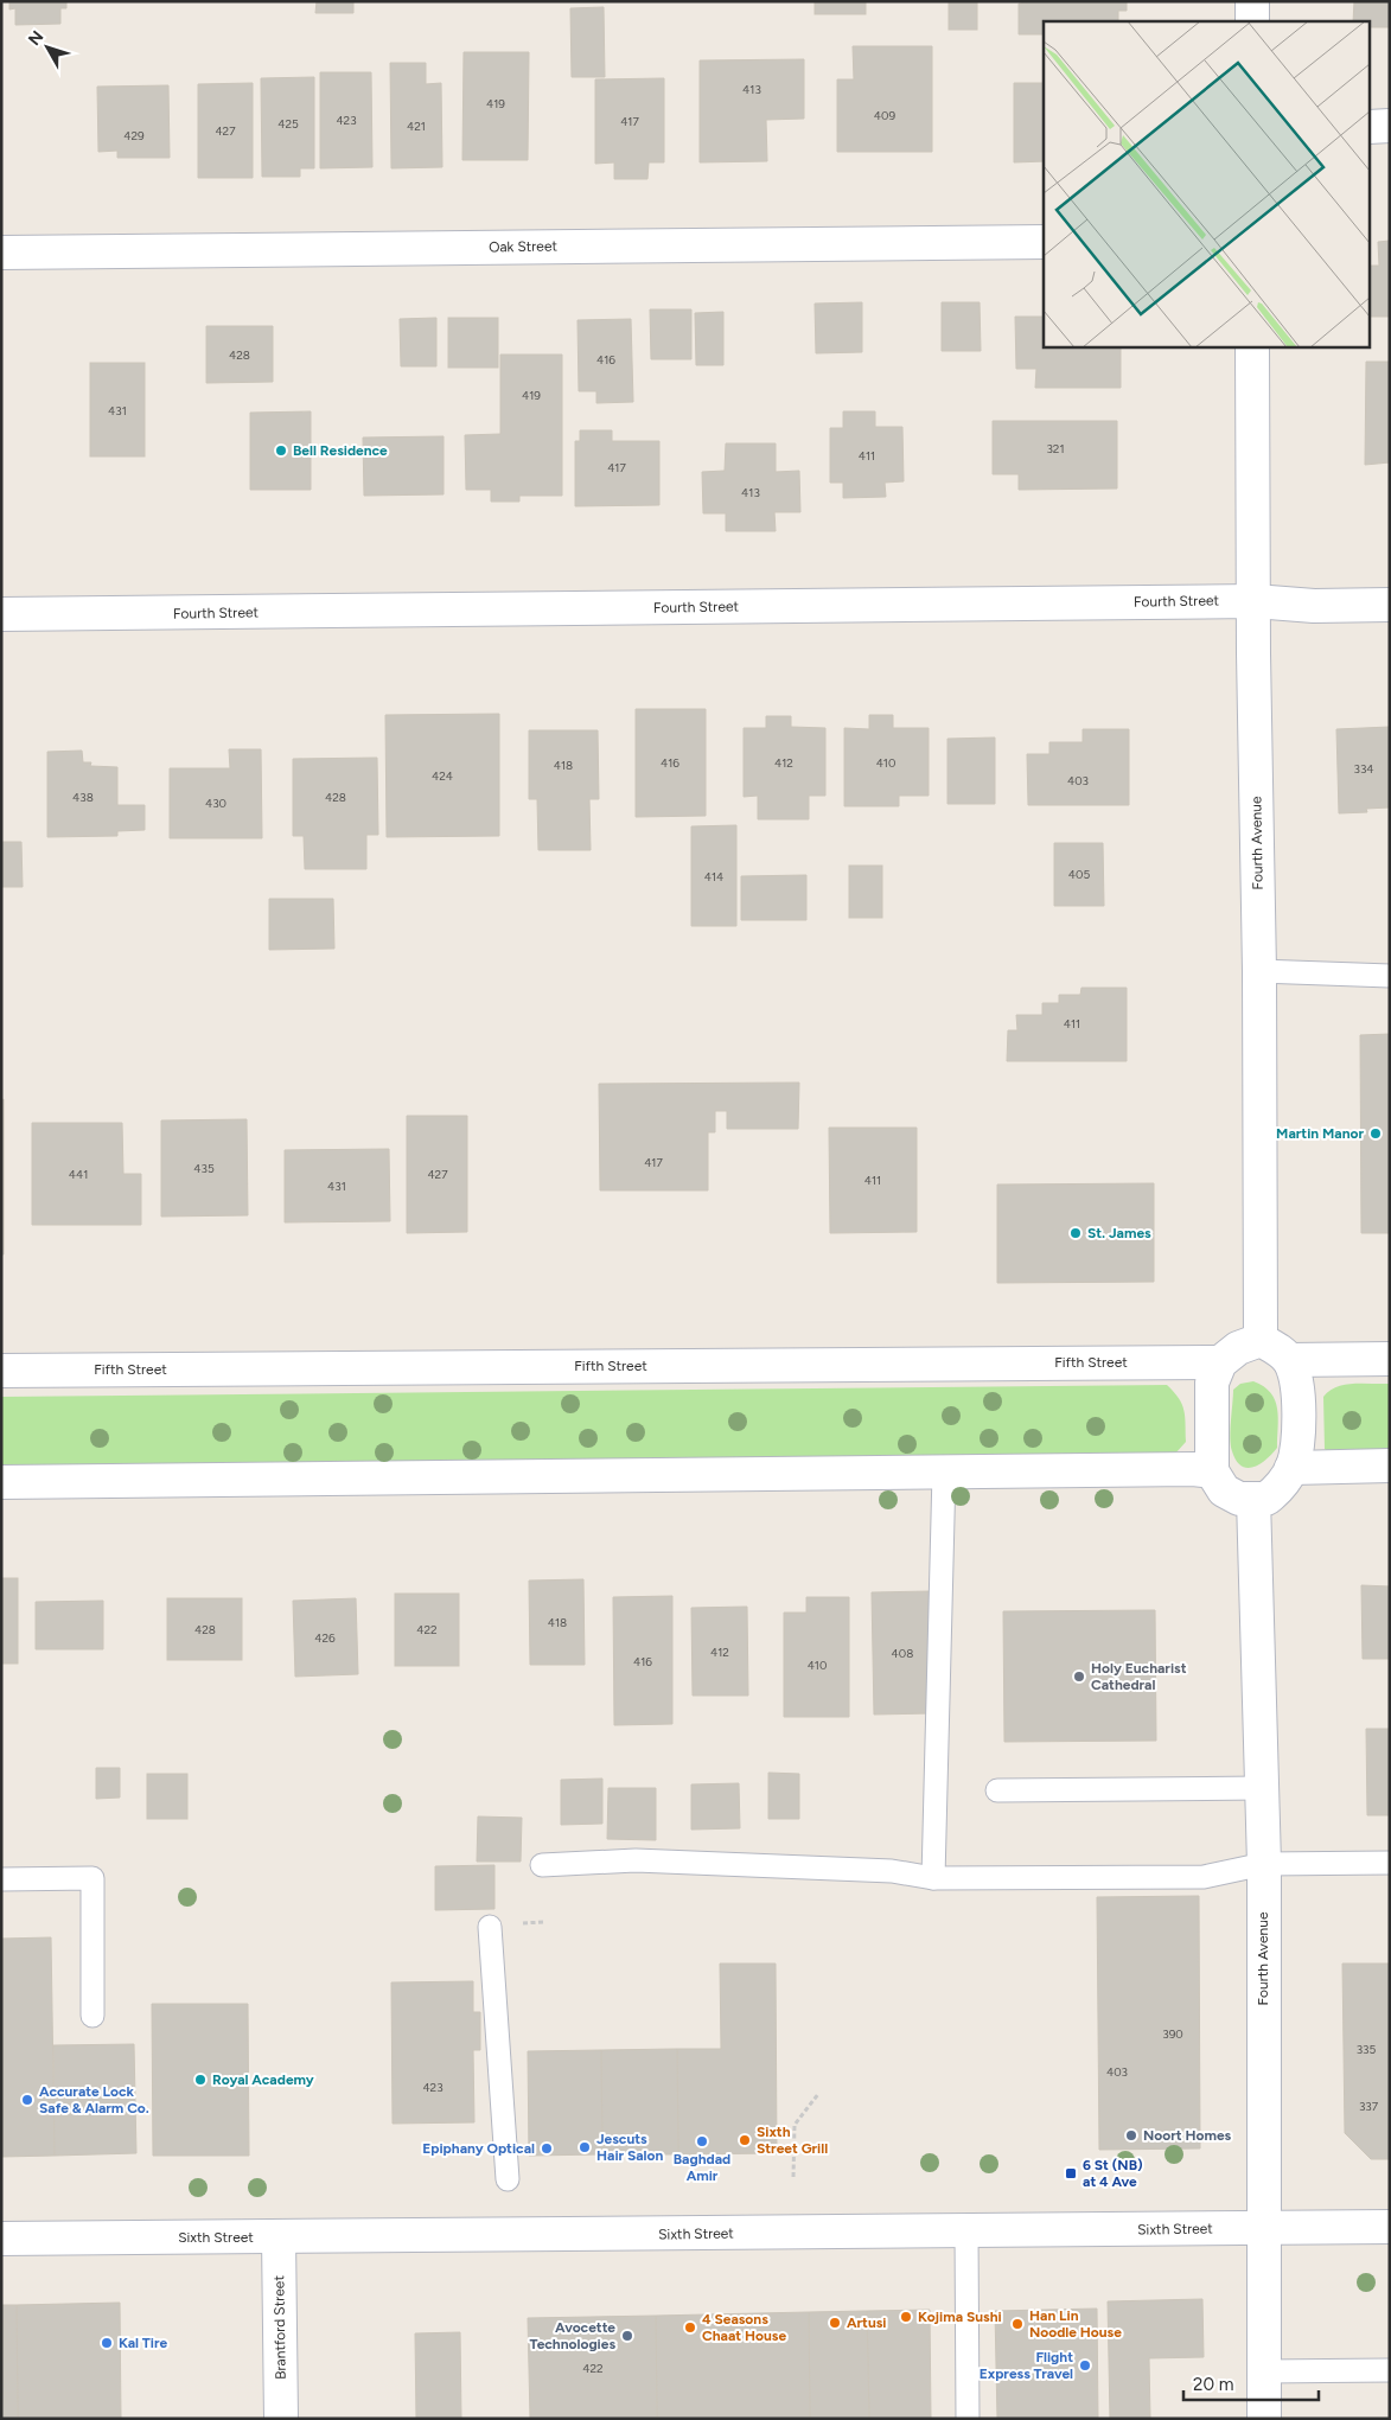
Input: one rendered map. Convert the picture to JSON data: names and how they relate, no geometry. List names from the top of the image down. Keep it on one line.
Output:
{"streets":{"street":["Oak Street","Fourth Street","Fourth Avenue","Fifth Street","Sixth Street","Brantford Street"]},"crossings":[["Fourth Street","Fourth Avenue"],["Fourth Avenue","Fifth Street"],["Fourth Avenue","Sixth Street"],["Sixth Street","Brantford Street"]],"places":{"other":["Bell Residence","Martin Manor","St. James","Holy Eucharist Cathedral","Royal Academy","Accurate Lock Safe & Alarm Co.","Noort Homes","Sixth Street Grill","Baghdad Amir","Jescuts Hair Salon","Epiphany Optical","Kojima Sushi","Artusi","Han Lin Noodle House","4 Seasons Chaat House","Avocette Technologies","Kal Tire","Flight Express Travel"],"transit":["6 St (NB) at 4 Ave"]},"house_numbers":["413","419","409","423","417","425","421","427","429","428","416","419","431","321","411","417","413","416","412","410","418","334","424","403","438","428","430","405","414","411","417","435","441","427","411","431","418","428","422","426","412","408","416","410","390","335","403","423","337","422"],"scale_bar":"20 m","north":"top left"}
